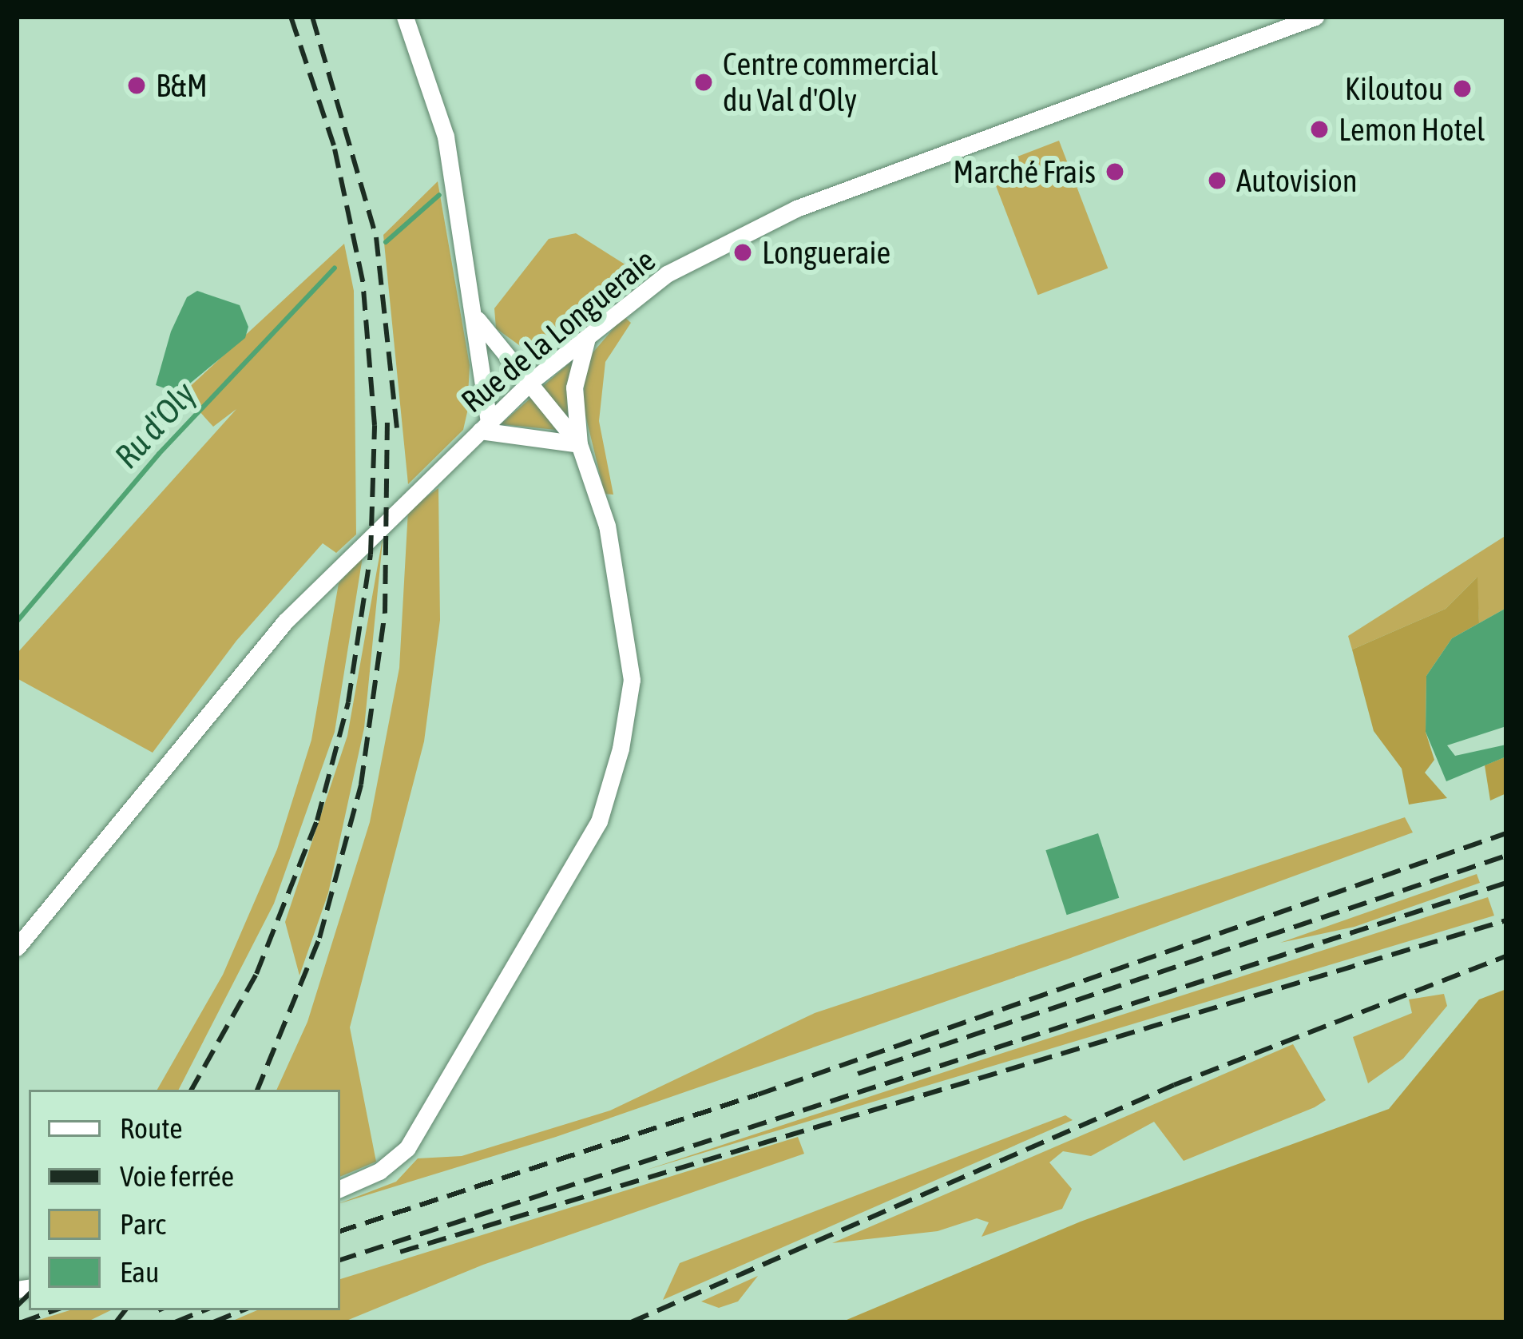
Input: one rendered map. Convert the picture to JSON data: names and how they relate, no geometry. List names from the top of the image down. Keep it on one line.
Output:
{"streets":{"street":["Rue de la Longueraie"]},"water":["Ru d'Oly"],"places":["Centre commercial du Val d'Oly","B&M","Kiloutou","Lemon Hotel","Marché Frais","Autovision","Longueraie"],"legend":["Route","Voie ferrée","Parc","Eau"]}
